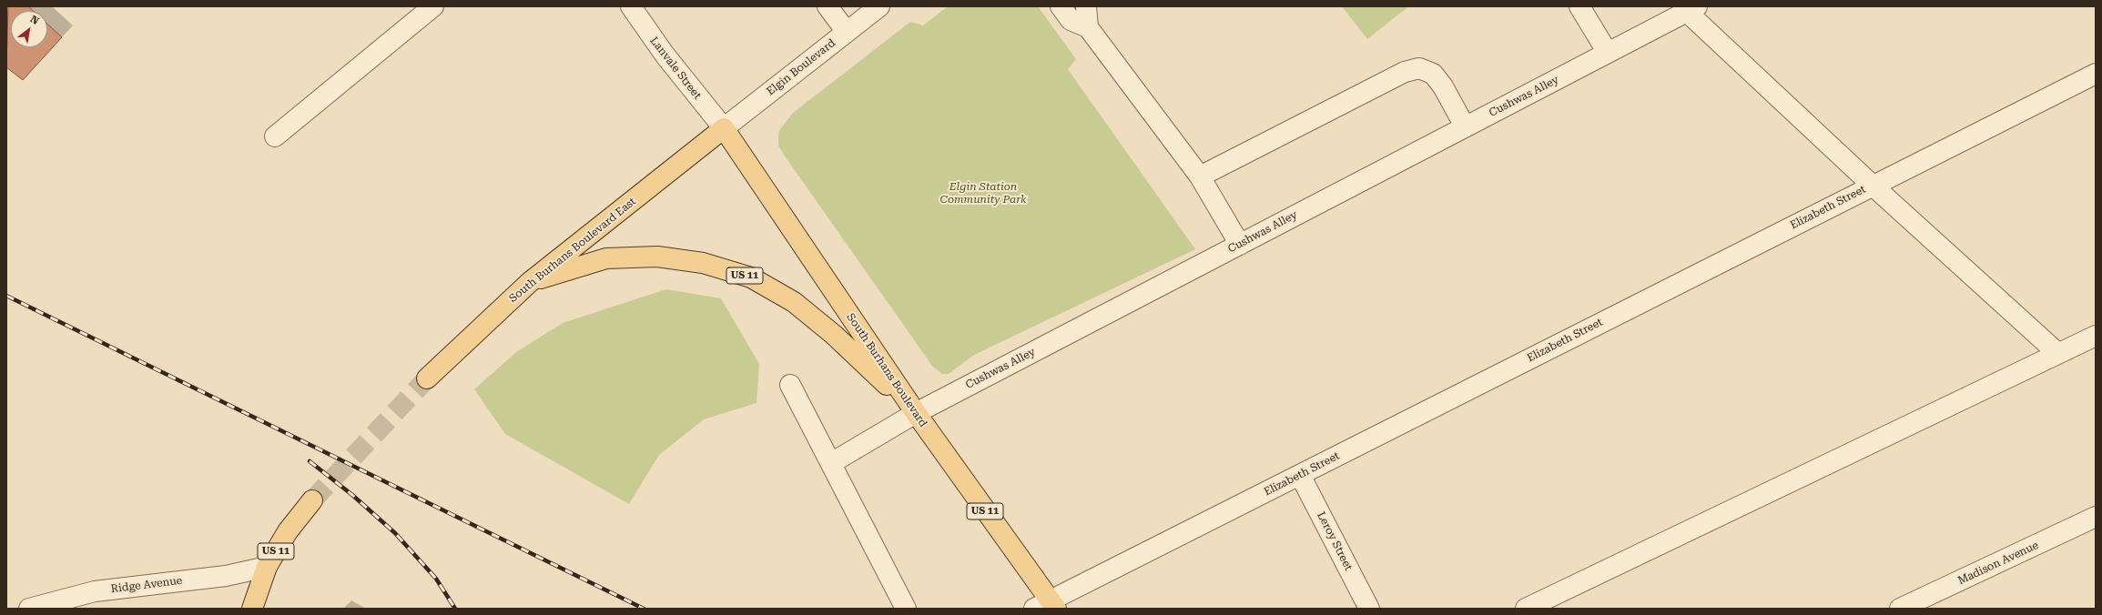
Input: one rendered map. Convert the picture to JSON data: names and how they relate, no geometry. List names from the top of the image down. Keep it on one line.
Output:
{"streets":{"main road":["South Burhans Boulevard East","US 11","South Burhans Boulevard"],"street":["Elgin Boulevard","Lanvale Street","Cushwas Alley","Elizabeth Street","Leroy Street","Madison Avenue","Ridge Avenue"]},"crossings":[["Elgin Boulevard","Lanvale Street"],["Elgin Boulevard","South Burhans Boulevard East"],["Elgin Boulevard","South Burhans Boulevard"],["Lanvale Street","South Burhans Boulevard East"],["Lanvale Street","South Burhans Boulevard"],["Cushwas Alley","US 11"],["Cushwas Alley","South Burhans Boulevard"],["Elizabeth Street","South Burhans Boulevard"],["Elizabeth Street","Leroy Street"],["South Burhans Boulevard East","US 11"],["South Burhans Boulevard East","South Burhans Boulevard"],["US 11","South Burhans Boulevard"],["US 11","Ridge Avenue"]],"parks":["Elgin Station Community Park"],"north":"top right"}
